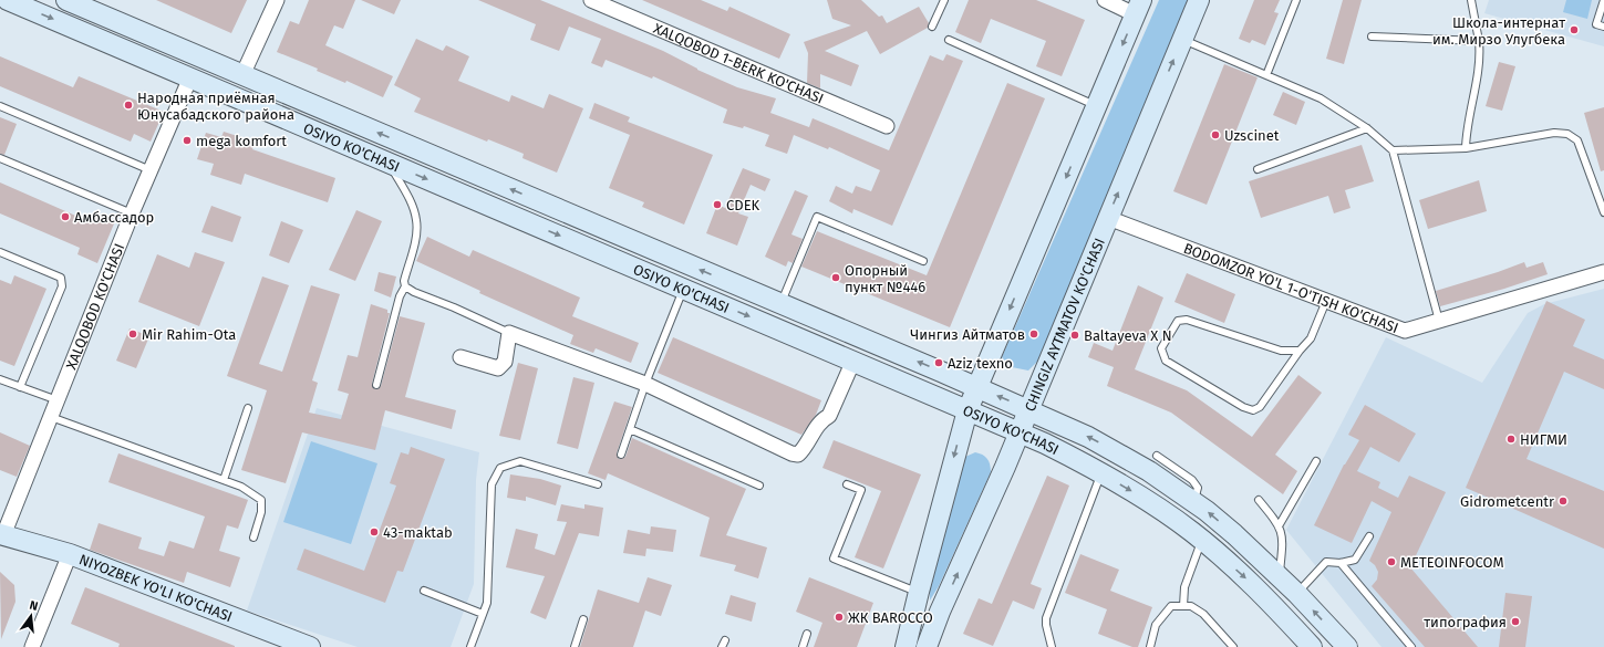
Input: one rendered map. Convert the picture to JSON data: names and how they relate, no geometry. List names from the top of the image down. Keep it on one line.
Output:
{"streets":{"main road":["OSIYO KO'CHASI","CHINGIZ AYTMATOV KO'CHASI","NIYOZBEK YO'LI KO'CHASI"],"street":["XALQOBOD 1-BERK KO'CHASI","BODOMZOR YO'L 1-O'TISH KO'CHASI","XALQOBOD KO'CHASI"]},"crossings":[["OSIYO KO'CHASI","XALQOBOD KO'CHASI"],["OSIYO KO'CHASI","CHINGIZ AYTMATOV KO'CHASI"],["BODOMZOR YO'L 1-O'TISH KO'CHASI","CHINGIZ AYTMATOV KO'CHASI"],["XALQOBOD KO'CHASI","NIYOZBEK YO'LI KO'CHASI"]],"places":["Школа-интернат им. Мирзо Улугбека","Народная приёмная Юнусабадского района","Uzscinet","mega komfort","CDEK","Амбассадор","Опорный пункт №446","Mir Rahim-Ota","Чингиз Айтматов","Baltayeva X N","Aziz texno","НИГМИ","Gidrometcentr","43-maktab","METEOINFOCOM","ЖК BAROCCO","типография"],"north":"top"}
